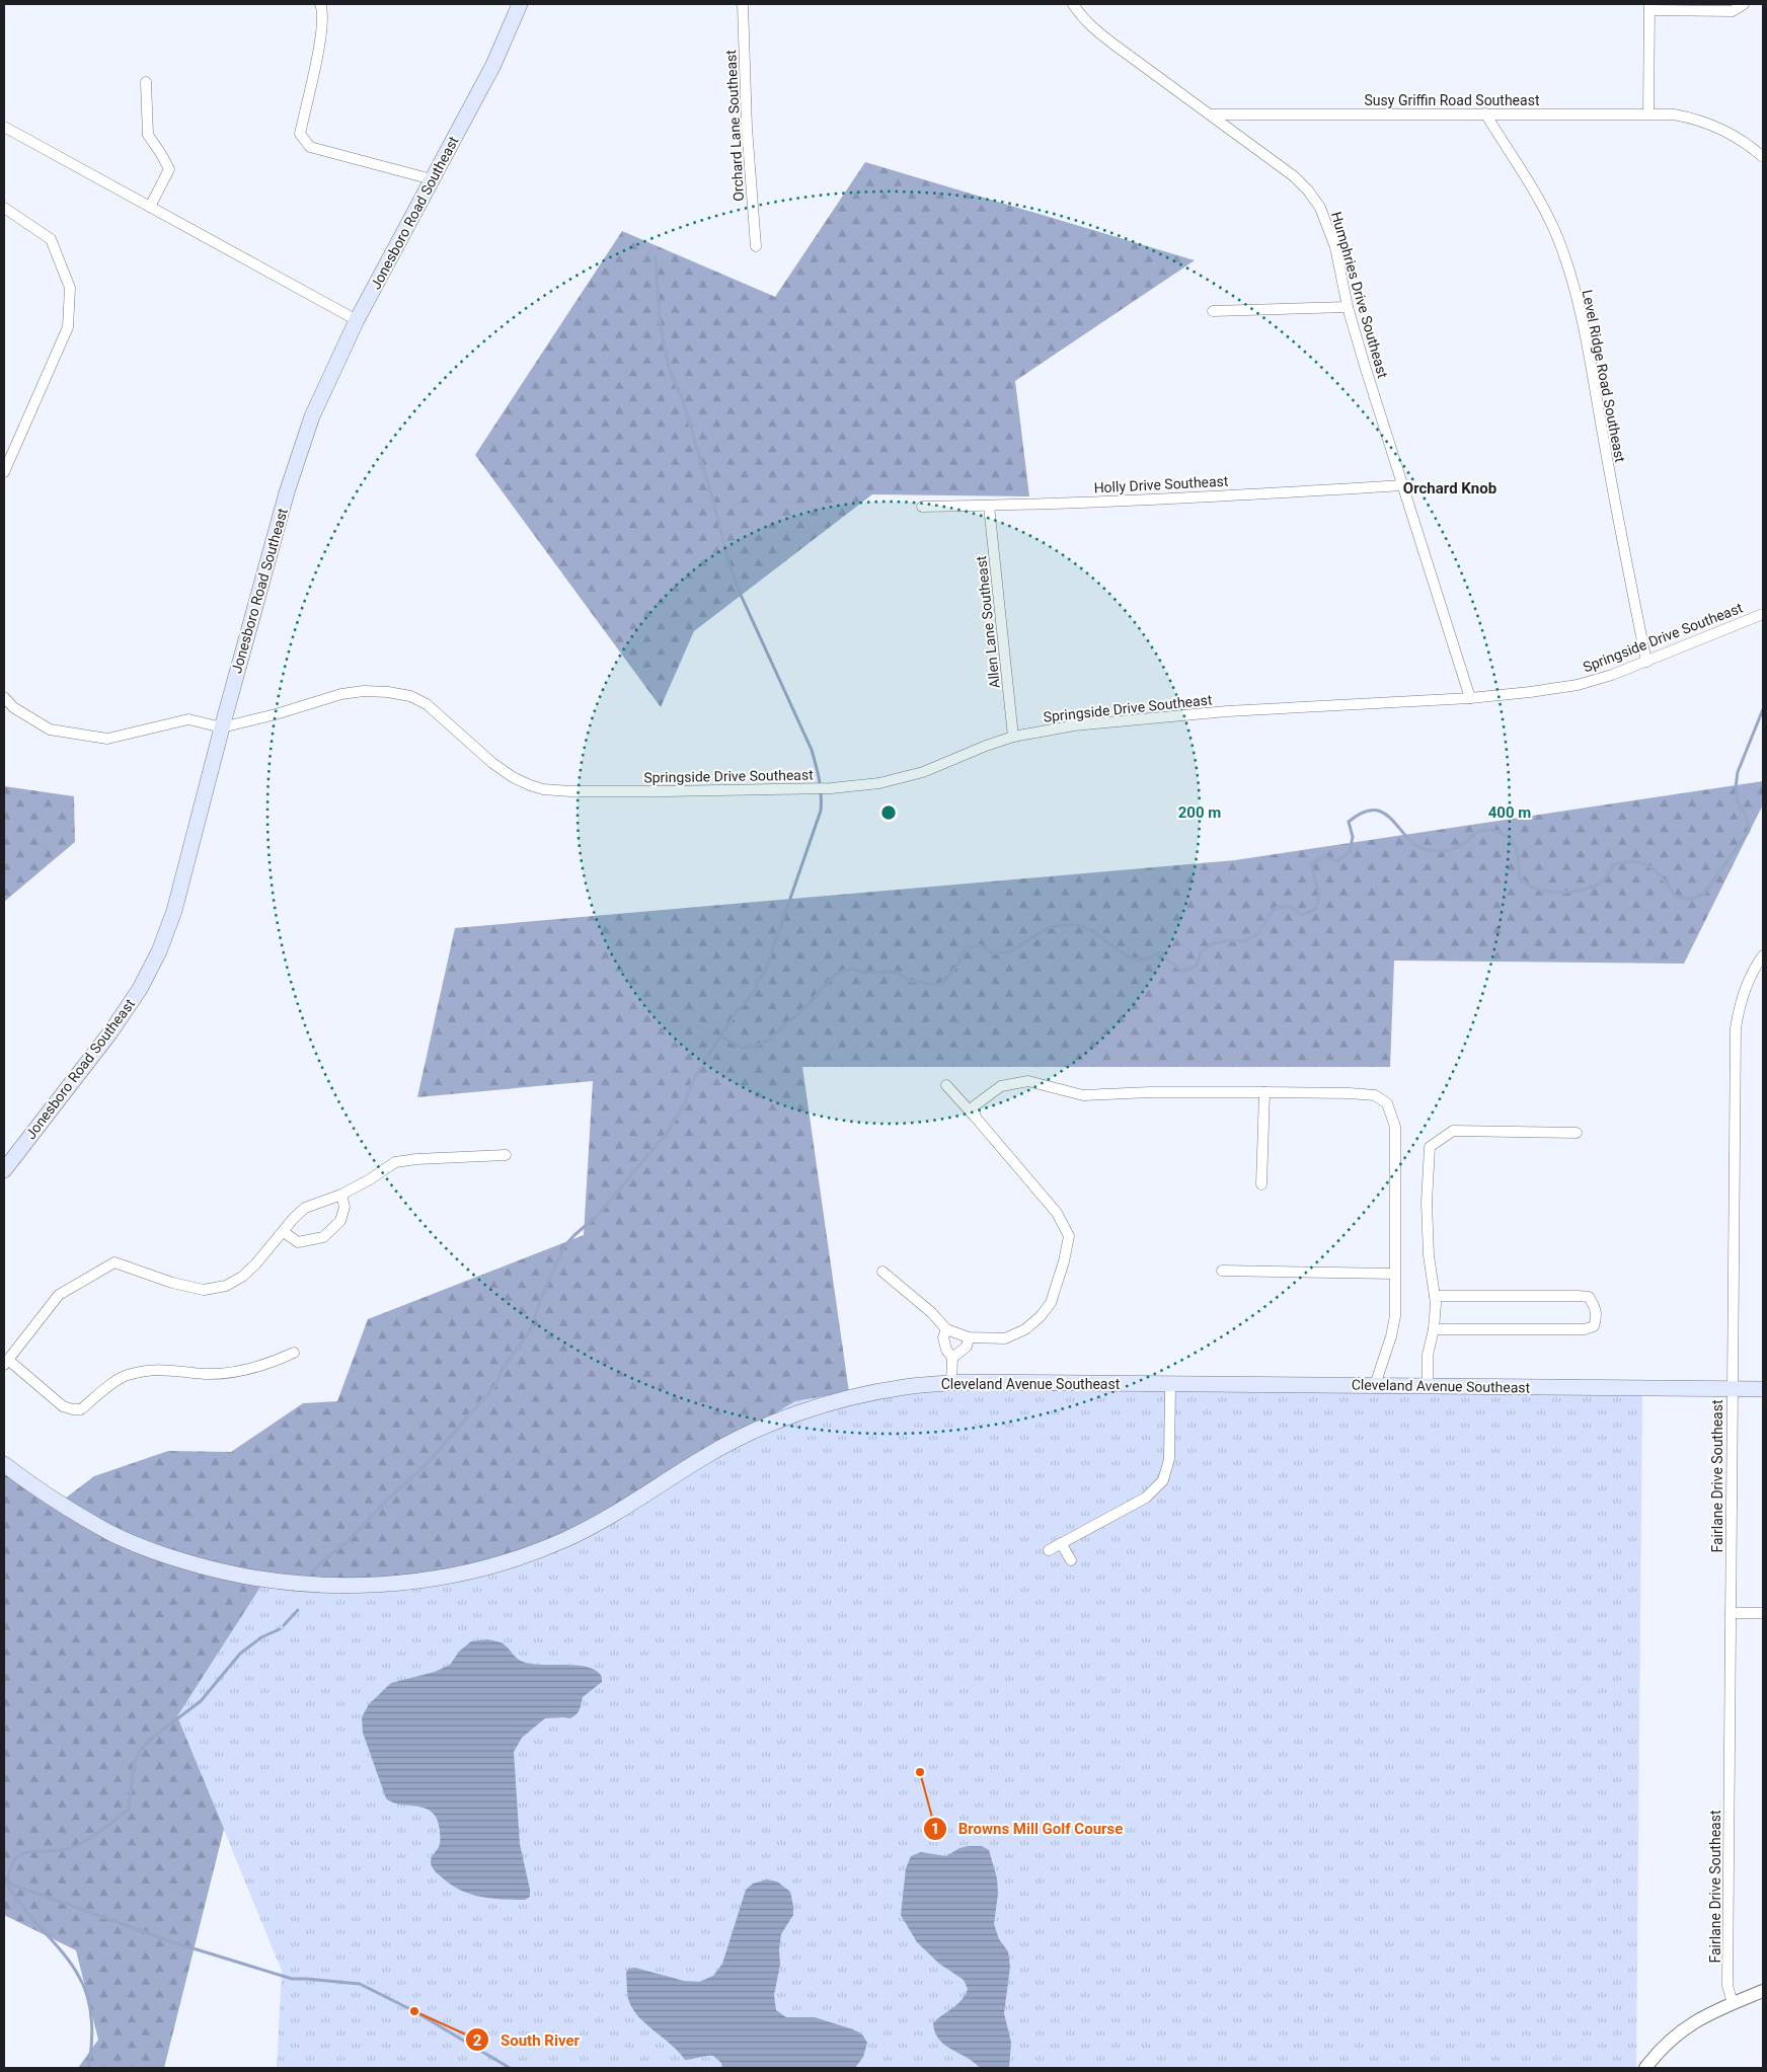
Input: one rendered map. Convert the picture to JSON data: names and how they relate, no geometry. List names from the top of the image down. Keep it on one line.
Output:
{"streets":{"main road":["Jonesboro Road Southeast","Cleveland Avenue Southeast"],"street":["Susy Griffin Road Southeast","Orchard Lane Southeast","Humphries Drive Southeast","Level Ridge Road Southeast","Holly Drive Southeast","Allen Lane Southeast","Springside Drive Southeast","Fairlane Drive Southeast"]},"crossings":[["Susy Griffin Road Southeast","Humphries Drive Southeast"],["Susy Griffin Road Southeast","Level Ridge Road Southeast"],["Jonesboro Road Southeast","Springside Drive Southeast"],["Humphries Drive Southeast","Holly Drive Southeast"],["Humphries Drive Southeast","Springside Drive Southeast"],["Level Ridge Road Southeast","Springside Drive Southeast"],["Holly Drive Southeast","Allen Lane Southeast"],["Allen Lane Southeast","Springside Drive Southeast"],["Cleveland Avenue Southeast","Fairlane Drive Southeast"]],"districts":["Orchard Knob"],"places":["Browns Mill Golf Course","South River"],"rings":["200 m","400 m"]}
